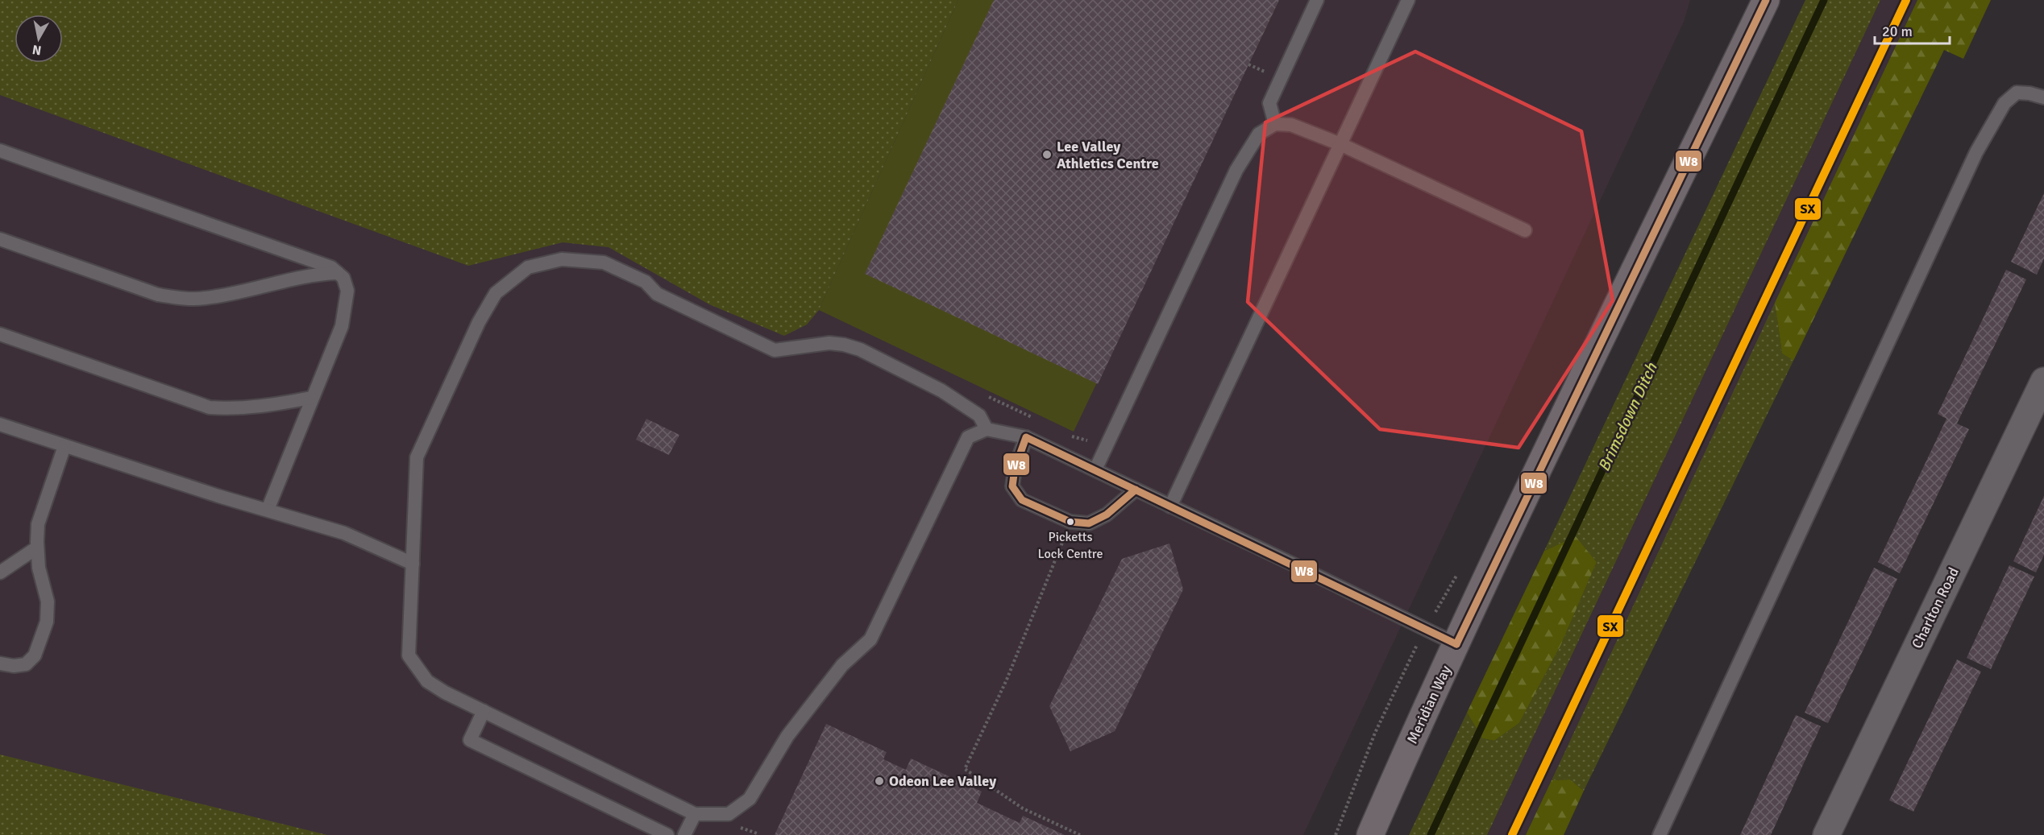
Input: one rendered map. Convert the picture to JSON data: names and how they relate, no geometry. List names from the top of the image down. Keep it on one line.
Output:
{"streets":{"main road":["Meridian Way"],"street":["Charlton Road"]},"water":["Brimsdown Ditch"],"places":["Lee Valley Athletics Centre","Picketts Lock Centre","Odeon Lee Valley"],"lines":["transit line SX","transit line W8"],"scale_bar":"20 m","north":"bottom"}
